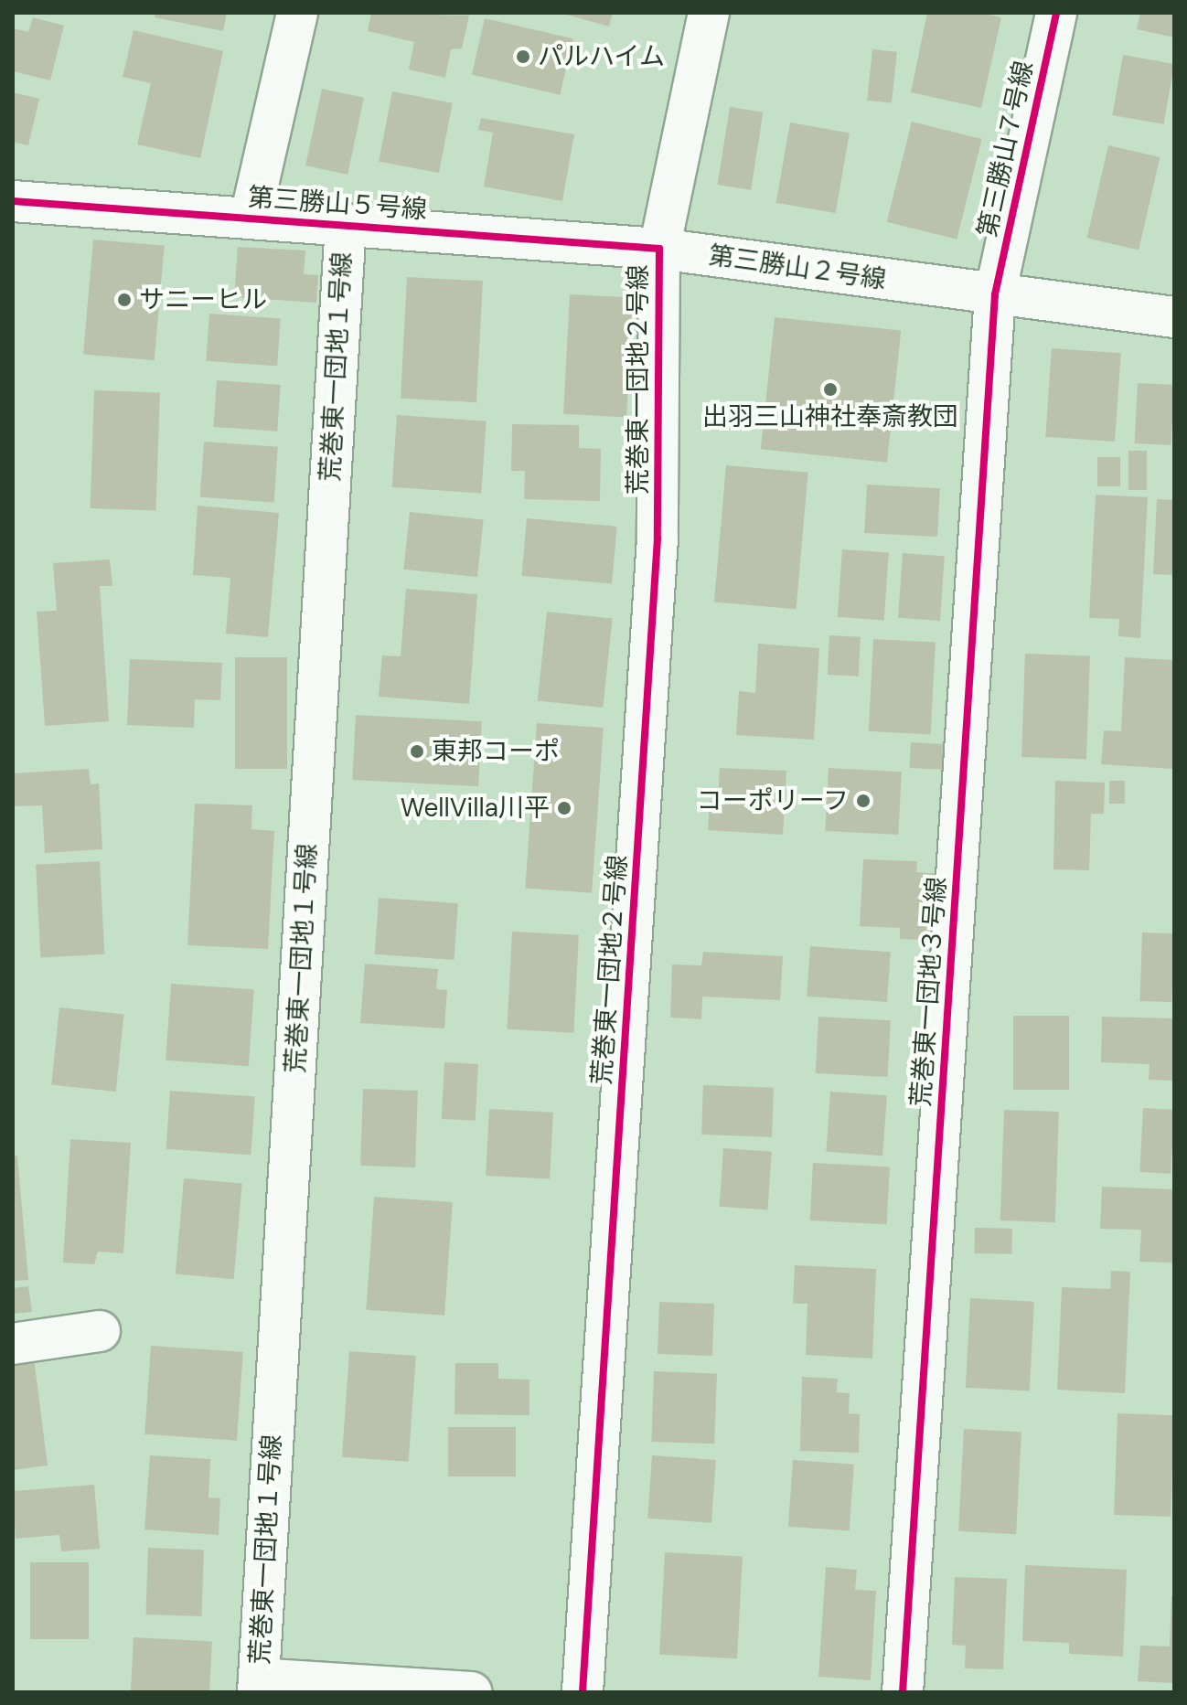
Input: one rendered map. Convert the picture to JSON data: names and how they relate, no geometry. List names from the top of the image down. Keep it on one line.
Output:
{"streets":{"street":["第三勝山７号線","第三勝山５号線","第三勝山２号線","荒巻東一団地１号線","荒巻東一団地２号線","荒巻東一団地３号線"]},"crossings":[["第三勝山７号線","第三勝山２号線"],["第三勝山７号線","荒巻東一団地３号線"],["第三勝山５号線","第三勝山２号線"],["第三勝山５号線","荒巻東一団地１号線"],["第三勝山５号線","荒巻東一団地２号線"],["第三勝山２号線","荒巻東一団地２号線"],["第三勝山２号線","荒巻東一団地３号線"]],"places":["パルハイム","サニーヒル","出羽三山神社奉斎教団","東邦コーポ","コーポリーフ","WellVilla川平"]}
